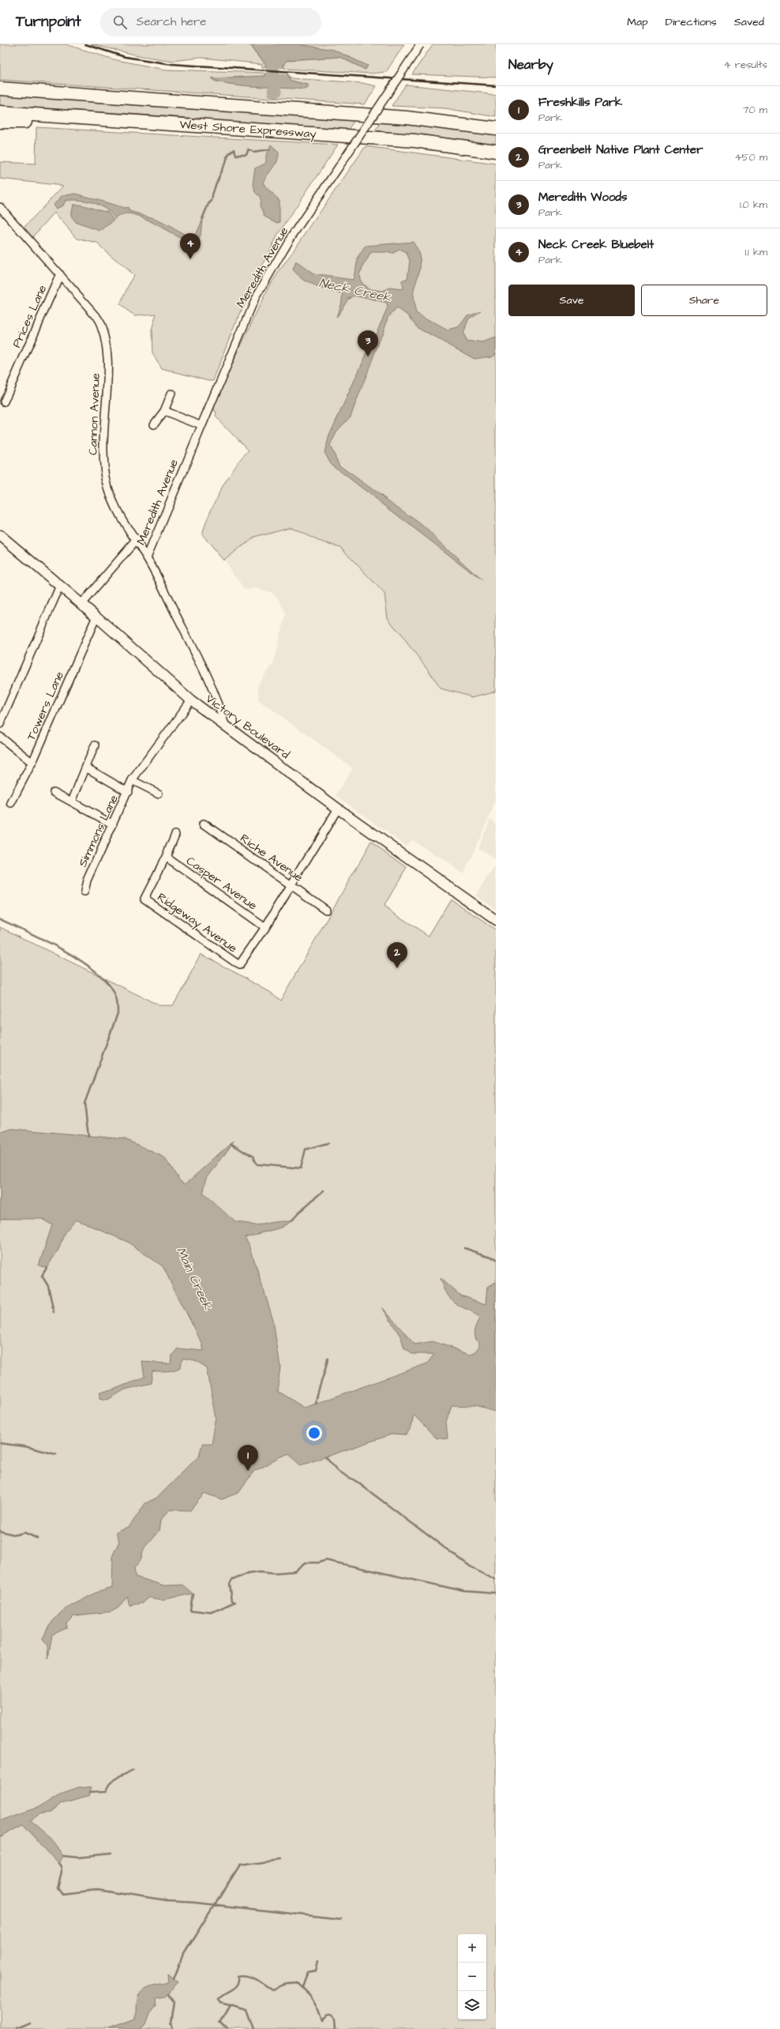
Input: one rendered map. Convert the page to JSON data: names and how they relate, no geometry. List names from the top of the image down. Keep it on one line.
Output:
{"streets":{"highway":["West Shore Expressway"],"main road":["Victory Boulevard"],"street":["Meredith Avenue","Prices Lane","Cannon Avenue","Towers Lane","Simmons Lane","Riche Avenue","Casper Avenue","Ridgeway Avenue"]},"crossings":[["Meredith Avenue","Cannon Avenue"],["Prices Lane","Cannon Avenue"],["Cannon Avenue","Victory Boulevard"],["Towers Lane","Victory Boulevard"],["Victory Boulevard","Simmons Lane"],["Victory Boulevard","Ridgeway Avenue"],["Riche Avenue","Ridgeway Avenue"],["Casper Avenue","Ridgeway Avenue"]],"water":["Neck Creek","Main Creek"],"page":{"header":"Turnpoint","search":"Search here","nav":["Map","Directions","Saved"],"heading":["Nearby","4 results"],"list":[{"mark":"1","name":"Freshkills Park","note":"Park","value":"70 m"},{"mark":"2","name":"Greenbelt Native Plant Center","note":"Park","value":"450 m"},{"mark":"3","name":"Meredith Woods","note":"Park","value":"1.0 km"},{"mark":"4","name":"Neck Creek Bluebelt","note":"Park","value":"1.1 km"}],"pins":["4","3","2","1"],"buttons":["Save","Share"],"map_buttons":["+","−"]}}
